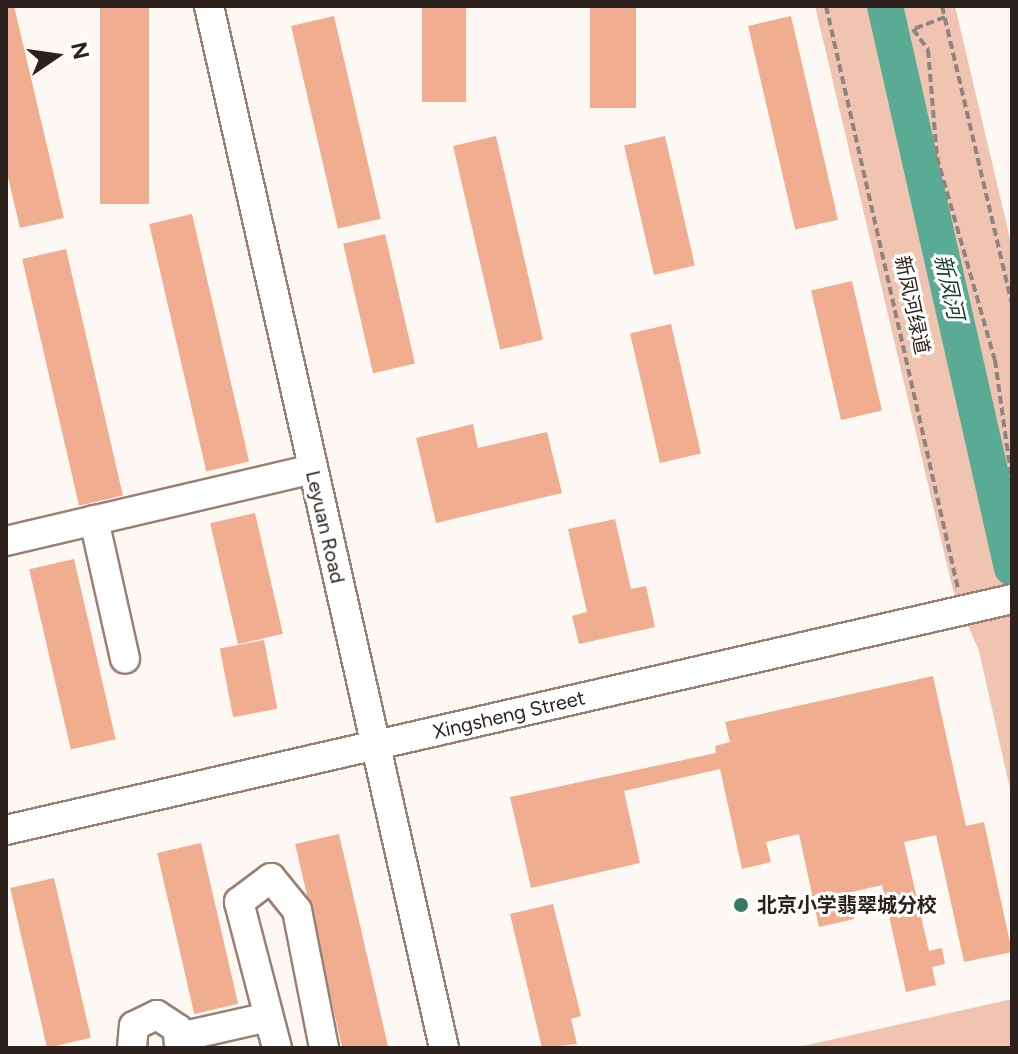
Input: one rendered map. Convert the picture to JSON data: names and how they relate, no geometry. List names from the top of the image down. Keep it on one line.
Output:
{"streets":{"street":["Leyuan Road","Xingsheng Street"],"path":["新凤河绿道"]},"crossings":[["新凤河绿道","Xingsheng Street"],["Leyuan Road","Xingsheng Street"]],"water":["新凤河"],"places":["北京小学翡翠城分校"],"north":"right"}
